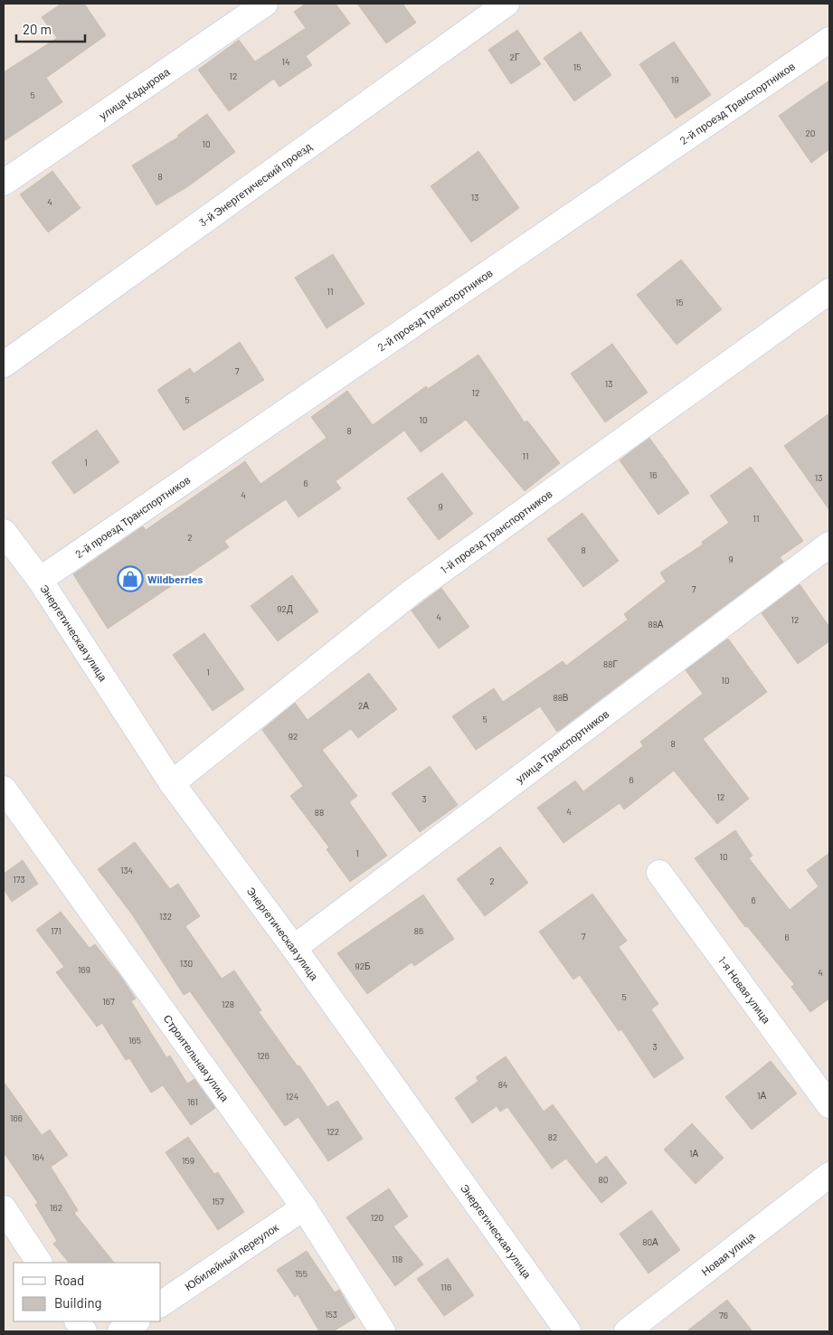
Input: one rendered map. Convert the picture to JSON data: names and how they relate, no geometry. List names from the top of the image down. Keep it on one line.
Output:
{"streets":{"street":["улица Кадырова","2-й проезд Транспортников","3-й Энергетический проезд","1-й проезд Транспортников","Энергетическая улица","улица Транспортников","1-я Новая улица","Строительная улица","Новая улица","Юбилейный переулок"]},"crossings":[["2-й проезд Транспортников","Энергетическая улица"],["1-й проезд Транспортников","Энергетическая улица"],["Энергетическая улица","улица Транспортников"],["Строительная улица","Юбилейный переулок"]],"places":{"shop":["Wildberries"]},"house_numbers":["2Г","14","15","12","19","5","20","10","8","13","4","11","15","7","13","12","5","10","8","11","1","16","13","6","4","9","11","2","8","9","7","92Д","4","12","88А","88Г","1","10","88В","2А","5","92","8","6","12","3","4","88","1","10","134","173","2","6","132","171","86","7","6","130","92Б","169","4","5","167","128","165","3","126","84","1А","124","161","166","122","82","1А","164","159","80","157","162","120","80А","118","155","116","153","76"],"legend":["Road","Building"],"scale_bar":"20 m"}
